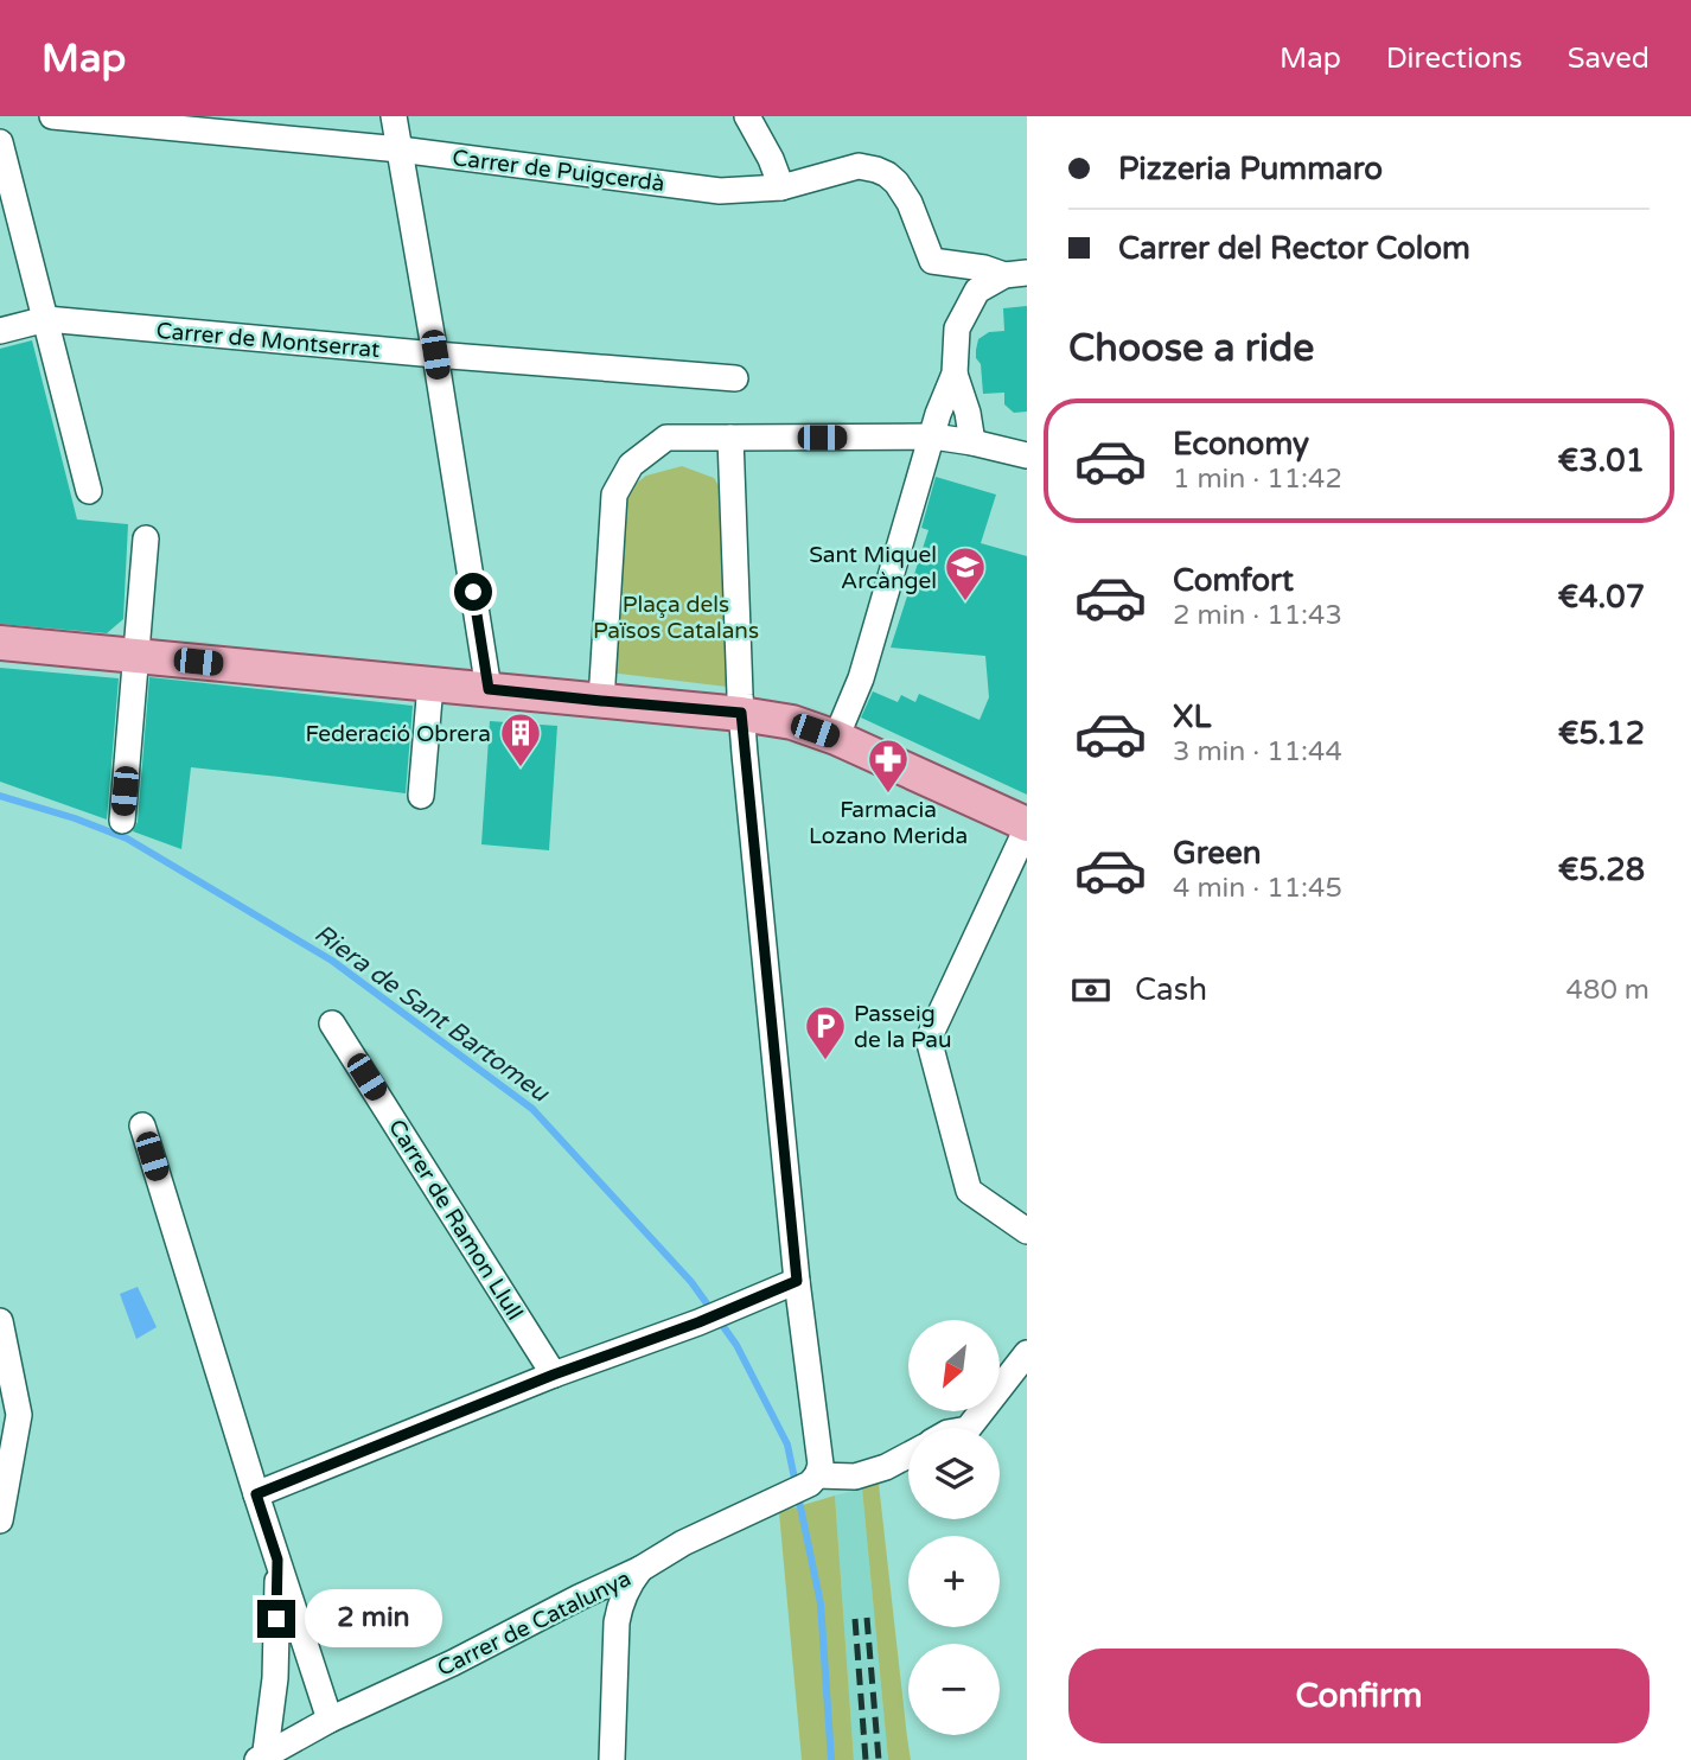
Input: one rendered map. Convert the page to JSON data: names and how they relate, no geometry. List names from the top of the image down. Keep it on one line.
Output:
{"streets":{"street":["Carrer de Puigcerdà","Carrer de Montserrat","Carrer de Ramon Llull","Carrer de Catalunya"]},"water":["Riera de Sant Bartomeu"],"parks":["Plaça dels Països Catalans"],"places":{"school or university":["Sant Miquel Arcàngel"],"building":["Federació Obrera"],"pharmacy":["Farmacia Lozano Merida"],"parking":["Passeig de la Pau"]},"north":"bottom left","page":{"header":"Map","nav":["Map","Directions","Saved"],"banner":["Pizzeria Pummaro","Carrer del Rector Colom"],"heading":"Choose a ride","list":[{"name":"Economy","note":"1 min · 11:42","value":"€3.01"},{"name":"Comfort","note":"2 min · 11:43","value":"€4.07"},{"name":"XL","note":"3 min · 11:44","value":"€5.12"},{"name":"Green","note":"4 min · 11:45","value":"€5.28"}],"pay":["Cash","480 m"],"map_buttons":["+","−"],"bubble":"2 min","buttons":"Confirm"}}
